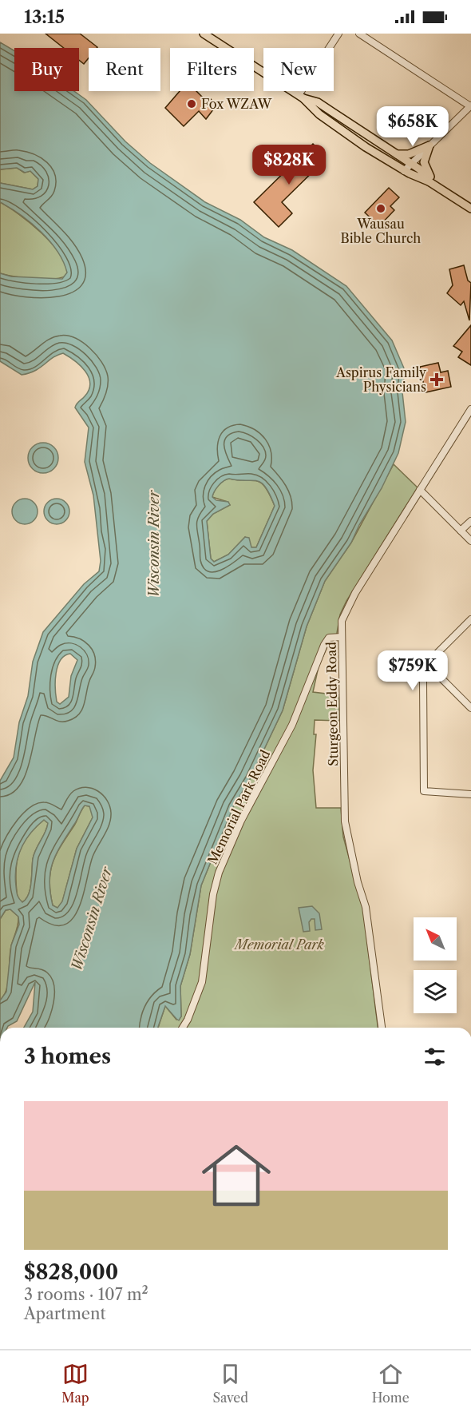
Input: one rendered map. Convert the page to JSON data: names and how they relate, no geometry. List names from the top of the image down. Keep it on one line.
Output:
{"streets":{"street":["Sturgeon Eddy Road","Memorial Park Road"]},"crossings":[["Sturgeon Eddy Road","Memorial Park Road"]],"water":["Wisconsin River"],"parks":["Memorial Park"],"places":{"other":["Fox WZAW","Wausau Bible Church"],"health":["Aspirus Family Physicians"]},"north":"top left","page":{"status":"13:15","chip":["Buy","Rent","Filters","New"],"price":["$658K","$828K","$759K"],"heading":"3 homes","list":[{"name":"$828,000","note":"3 rooms · 107 m² · Apartment"}],"tabs":["Map","Saved","Home"]}}
